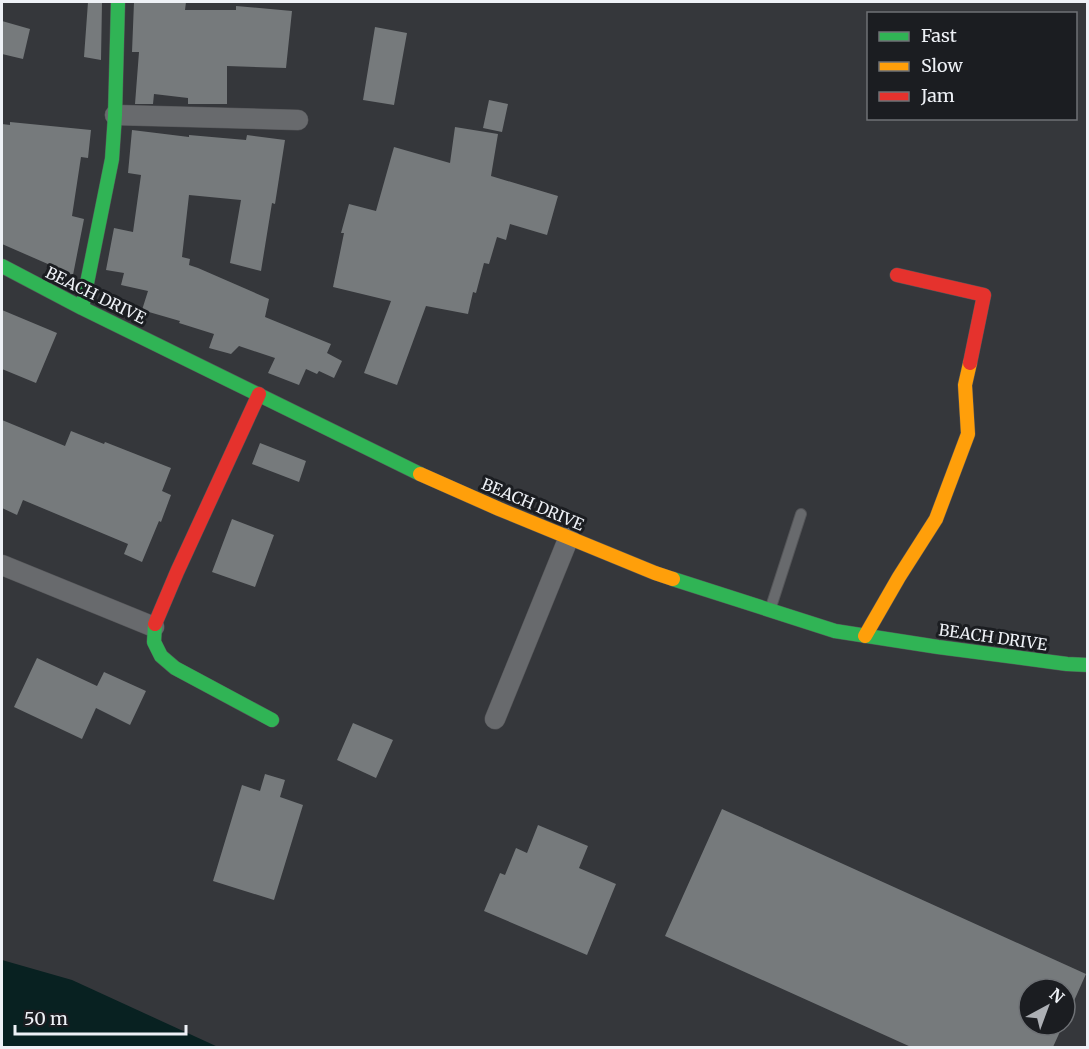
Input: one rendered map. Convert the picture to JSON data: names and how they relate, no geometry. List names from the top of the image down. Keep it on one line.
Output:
{"streets":{"street":["BEACH DRIVE"]},"legend":["Fast","Slow","Jam"],"scale_bar":"50 m","north":"top right"}
